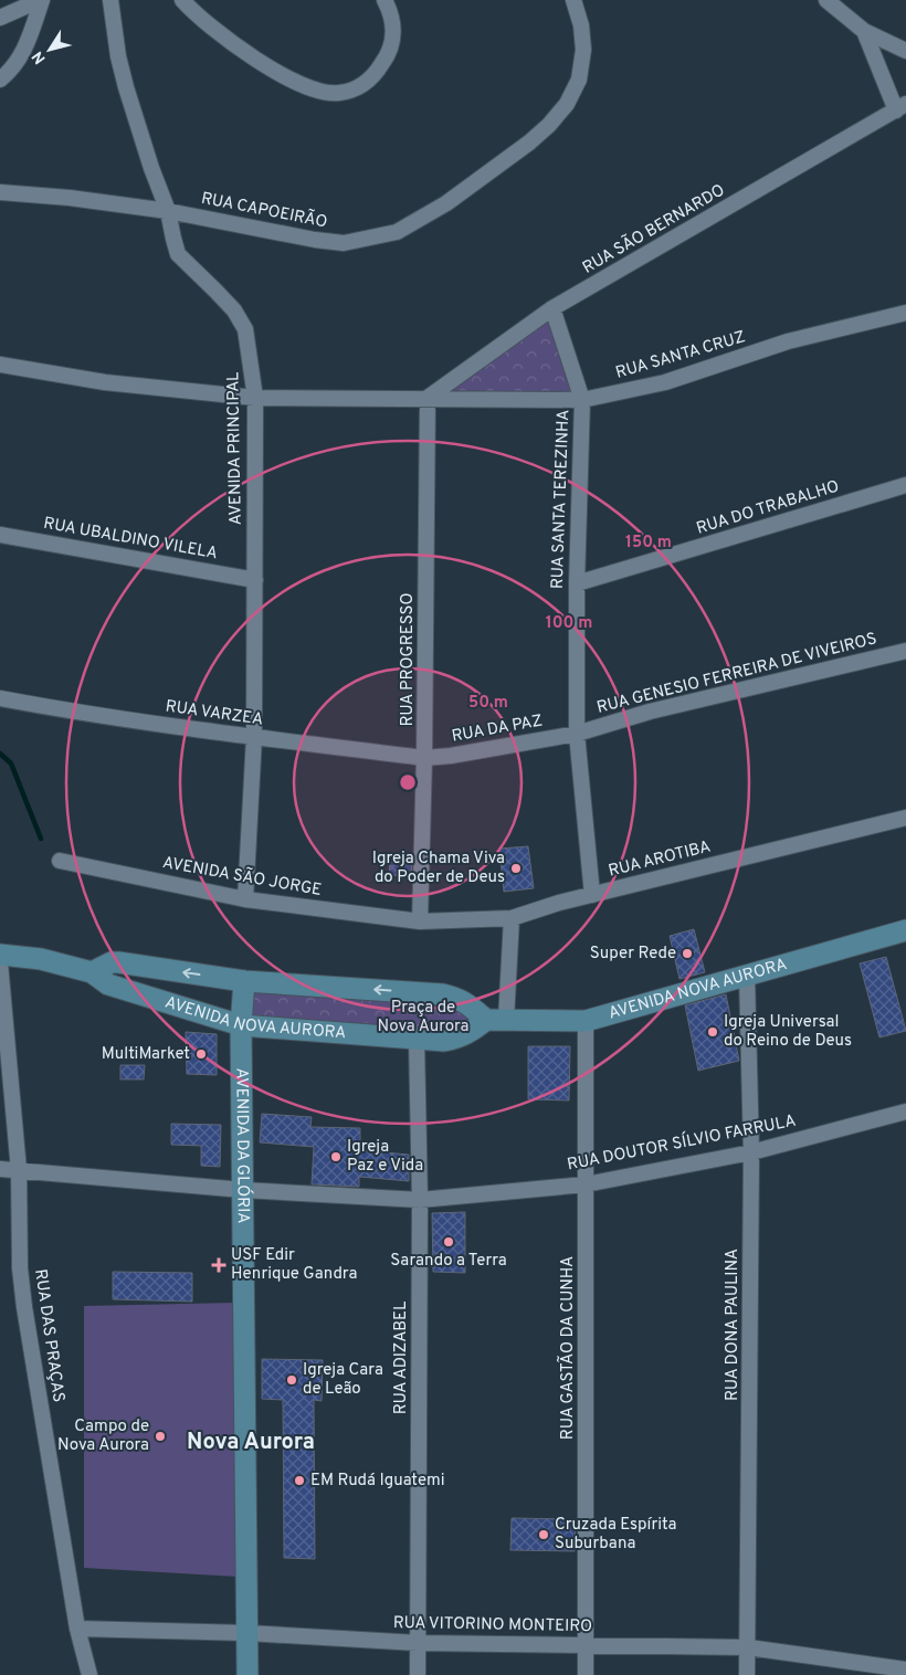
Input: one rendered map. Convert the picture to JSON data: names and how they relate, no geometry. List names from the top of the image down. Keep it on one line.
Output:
{"streets":{"street":["RUA CAPOEIRÃO","RUA SÃO BERNARDO","RUA SANTA CRUZ","AVENIDA PRINCIPAL","RUA SANTA TEREZINHA","RUA DO TRABALHO","RUA UBALDINO VILELA","RUA PROGRESSO","RUA GENESIO FERREIRA DE VIVEIROS","RUA VARZEA","RUA DA PAZ","RUA AROTIBA","AVENIDA SÃO JORGE","AVENIDA NOVA AURORA","RUA DOUTOR SÍLVIO FARRULA","AVENIDA DA GLÓRIA","RUA DONA PAULINA","RUA DAS PRAÇAS","RUA GASTÃO DA CUNHA","RUA ADIZABEL","RUA VITORINO MONTEIRO"]},"crossings":[["RUA CAPOEIRÃO","AVENIDA PRINCIPAL"],["RUA SÃO BERNARDO","RUA SANTA CRUZ"],["RUA SÃO BERNARDO","RUA SANTA TEREZINHA"],["RUA SÃO BERNARDO","RUA PROGRESSO"],["RUA SANTA CRUZ","AVENIDA PRINCIPAL"],["RUA SANTA CRUZ","RUA SANTA TEREZINHA"],["RUA SANTA CRUZ","RUA PROGRESSO"],["AVENIDA PRINCIPAL","RUA UBALDINO VILELA"],["AVENIDA PRINCIPAL","RUA VARZEA"],["AVENIDA PRINCIPAL","AVENIDA SÃO JORGE"],["RUA SANTA TEREZINHA","RUA DO TRABALHO"],["RUA SANTA TEREZINHA","RUA GENESIO FERREIRA DE VIVEIROS"],["RUA SANTA TEREZINHA","RUA DA PAZ"],["RUA SANTA TEREZINHA","RUA AROTIBA"],["RUA PROGRESSO","RUA VARZEA"],["RUA PROGRESSO","RUA DA PAZ"],["RUA PROGRESSO","RUA AROTIBA"],["RUA PROGRESSO","AVENIDA SÃO JORGE"],["RUA GENESIO FERREIRA DE VIVEIROS","RUA DA PAZ"],["RUA VARZEA","RUA DA PAZ"],["RUA AROTIBA","AVENIDA SÃO JORGE"],["AVENIDA NOVA AURORA","AVENIDA DA GLÓRIA"],["AVENIDA NOVA AURORA","RUA DONA PAULINA"],["AVENIDA NOVA AURORA","RUA GASTÃO DA CUNHA"],["AVENIDA NOVA AURORA","RUA ADIZABEL"],["RUA DOUTOR SÍLVIO FARRULA","AVENIDA DA GLÓRIA"],["RUA DOUTOR SÍLVIO FARRULA","RUA DONA PAULINA"],["RUA DOUTOR SÍLVIO FARRULA","RUA DAS PRAÇAS"],["RUA DOUTOR SÍLVIO FARRULA","RUA GASTÃO DA CUNHA"],["RUA DOUTOR SÍLVIO FARRULA","RUA ADIZABEL"],["AVENIDA DA GLÓRIA","RUA VITORINO MONTEIRO"],["RUA DONA PAULINA","RUA VITORINO MONTEIRO"],["RUA DAS PRAÇAS","RUA VITORINO MONTEIRO"],["RUA GASTÃO DA CUNHA","RUA VITORINO MONTEIRO"],["RUA ADIZABEL","RUA VITORINO MONTEIRO"]],"districts":["Nova Aurora"],"parks":["Praça de Nova Aurora"],"places":{"other":["Igreja Chama Viva do Poder de Deus","Super Rede","Igreja Universal do Reino de Deus","MultiMarket","Igreja Paz e Vida","Sarando a Terra","Igreja Cara de Leão","Campo de Nova Aurora","EM Rudá Iguatemi","Cruzada Espírita Suburbana"],"health":["USF Edir Henrique Gandra"]},"north":"bottom left","rings":["150 m","100 m","50 m"]}
